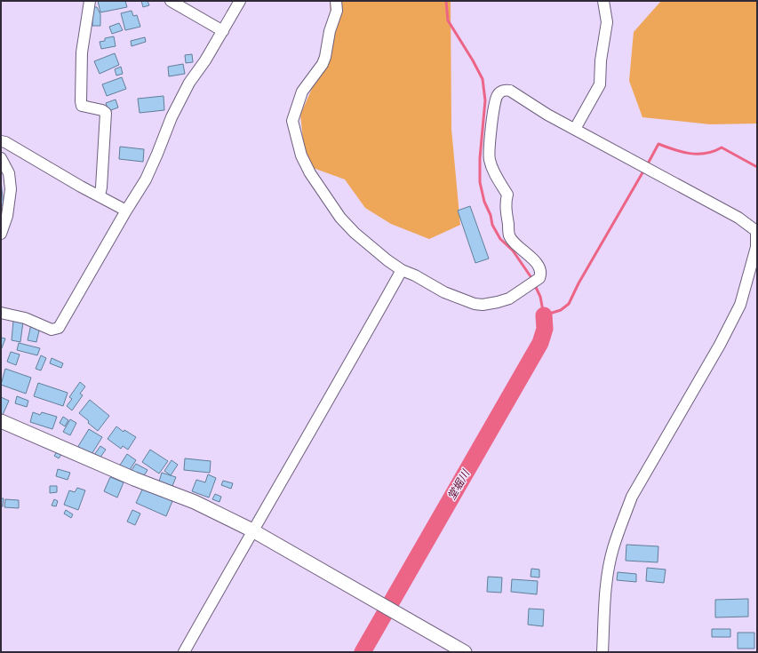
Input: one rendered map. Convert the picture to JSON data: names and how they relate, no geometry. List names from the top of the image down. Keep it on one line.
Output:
{"water":["堂堀川"]}
